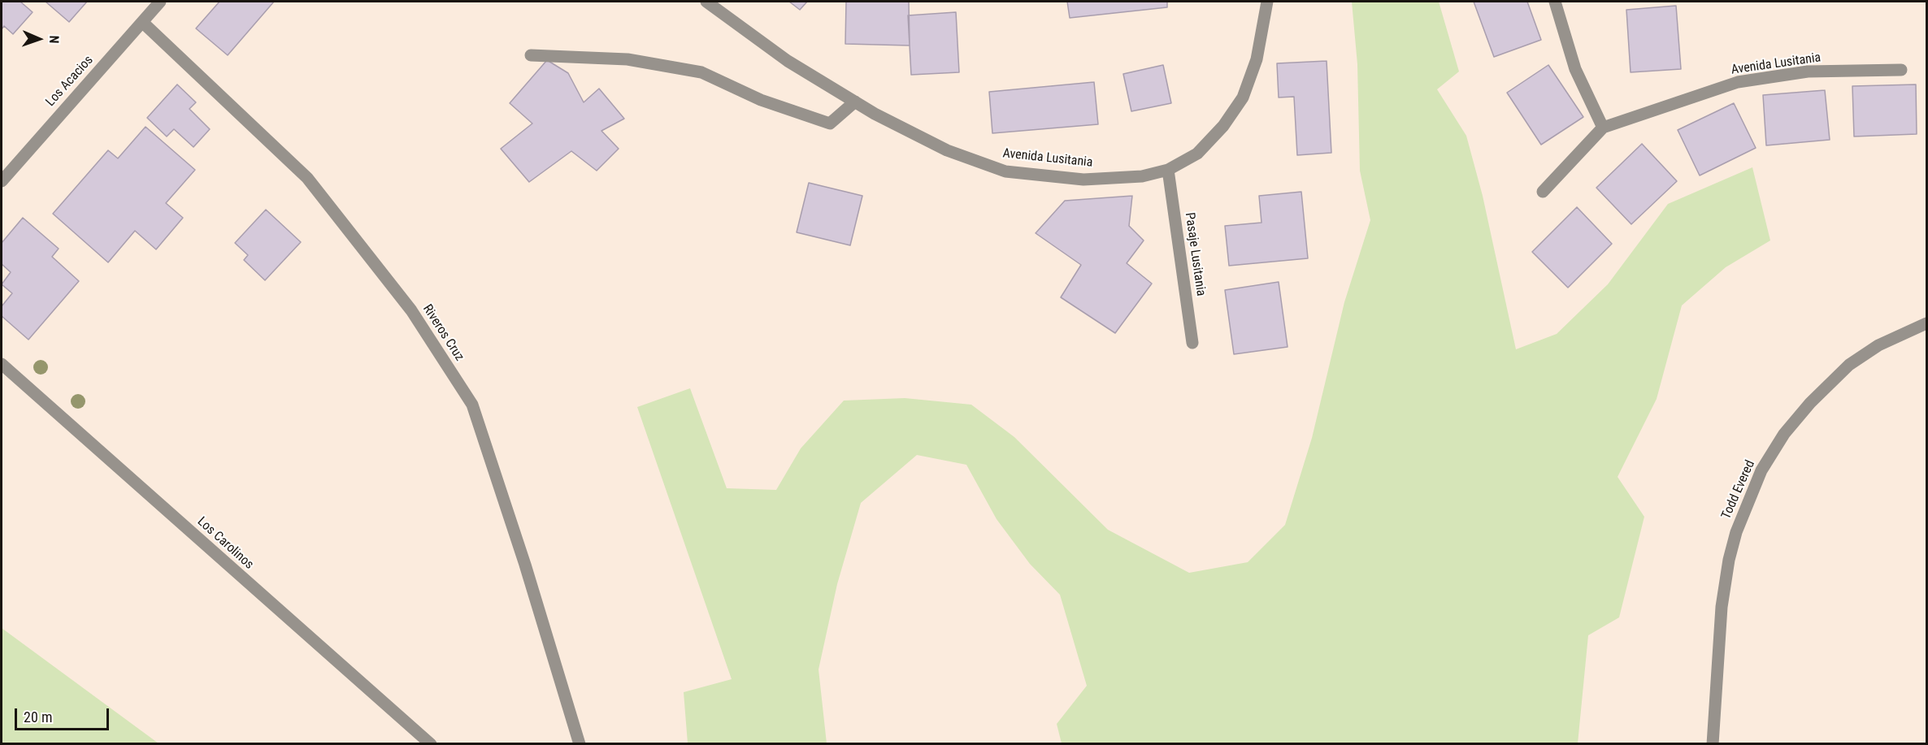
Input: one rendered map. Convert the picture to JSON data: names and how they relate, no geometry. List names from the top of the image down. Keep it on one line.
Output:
{"streets":{"street":["Avenida Lusitania","Los Acacios","Pasaje Lusitania","Riveros Cruz","Todd Evered","Los Carolinos"]},"crossings":[["Avenida Lusitania","Pasaje Lusitania"],["Los Acacios","Riveros Cruz"]],"scale_bar":"20 m","north":"right"}
